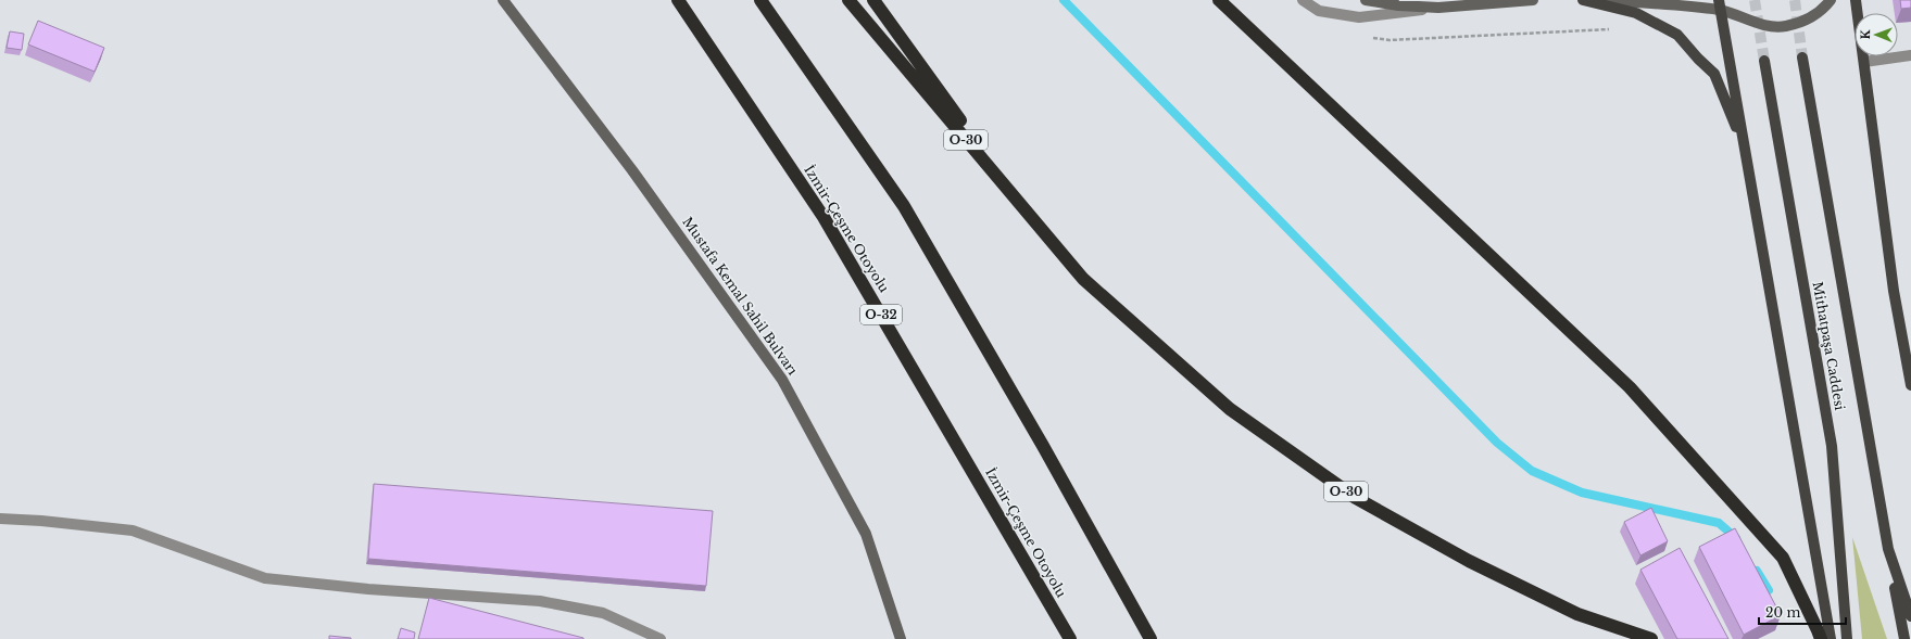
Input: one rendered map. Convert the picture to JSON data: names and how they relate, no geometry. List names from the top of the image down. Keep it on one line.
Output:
{"streets":{"highway":["O-30","İzmir-Çeşme Otoyolu","O-32"],"main road":["Mustafa Kemal Sahil Bulvarı","Mithatpaşa Caddesi"]},"scale_bar":"20 m","north":"left"}
